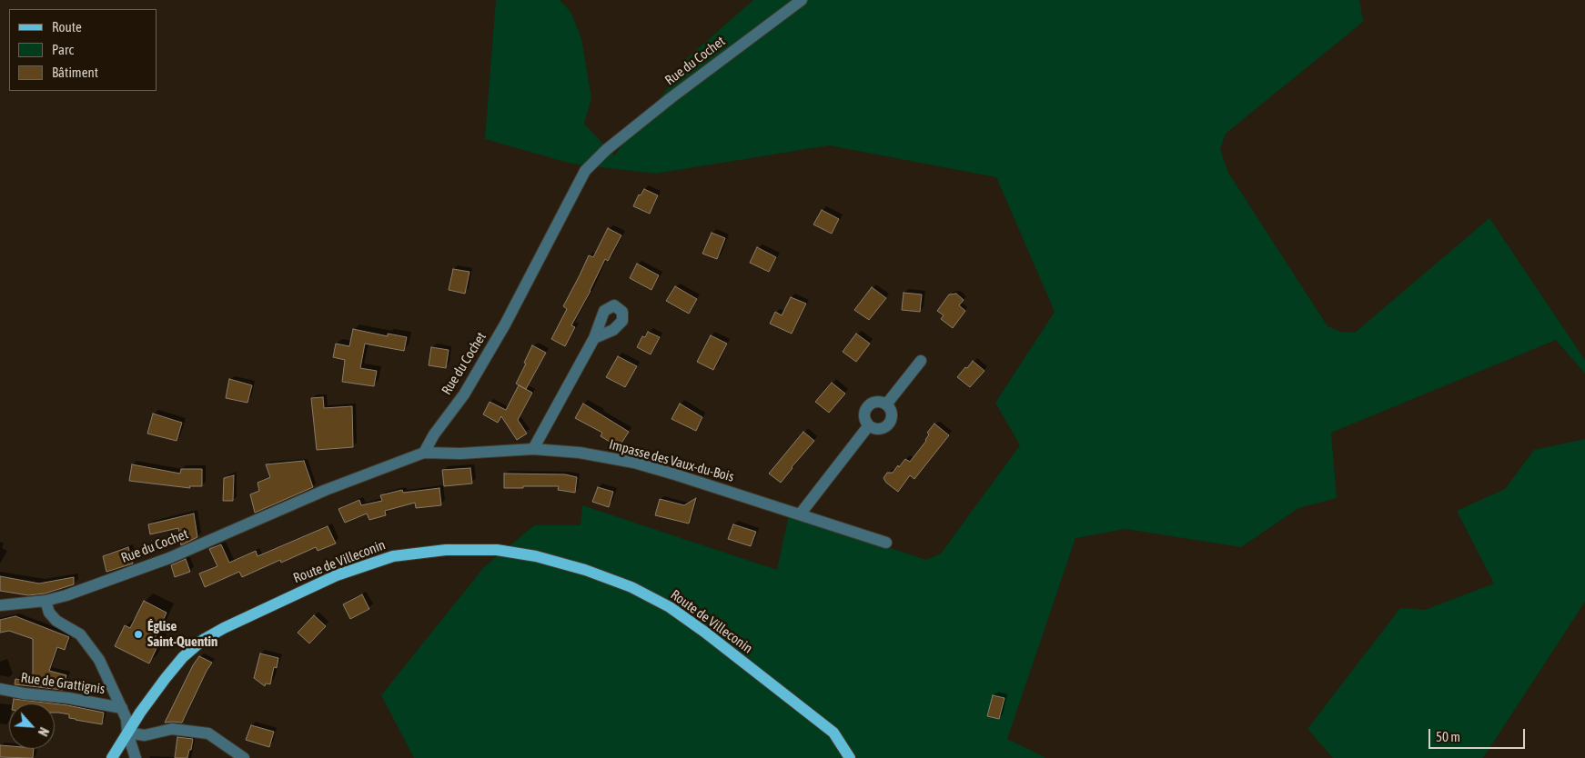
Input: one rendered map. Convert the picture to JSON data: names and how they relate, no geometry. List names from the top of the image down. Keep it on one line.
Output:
{"streets":{"main road":["Route de Villeconin"],"street":["Rue du Cochet","Impasse des Vaux-du-Bois","Rue de Grattignis"]},"crossings":[["Rue du Cochet","Impasse des Vaux-du-Bois"]],"places":["Église Saint-Quentin"],"legend":["Route","Parc","Bâtiment"],"scale_bar":"50 m","north":"bottom right"}
